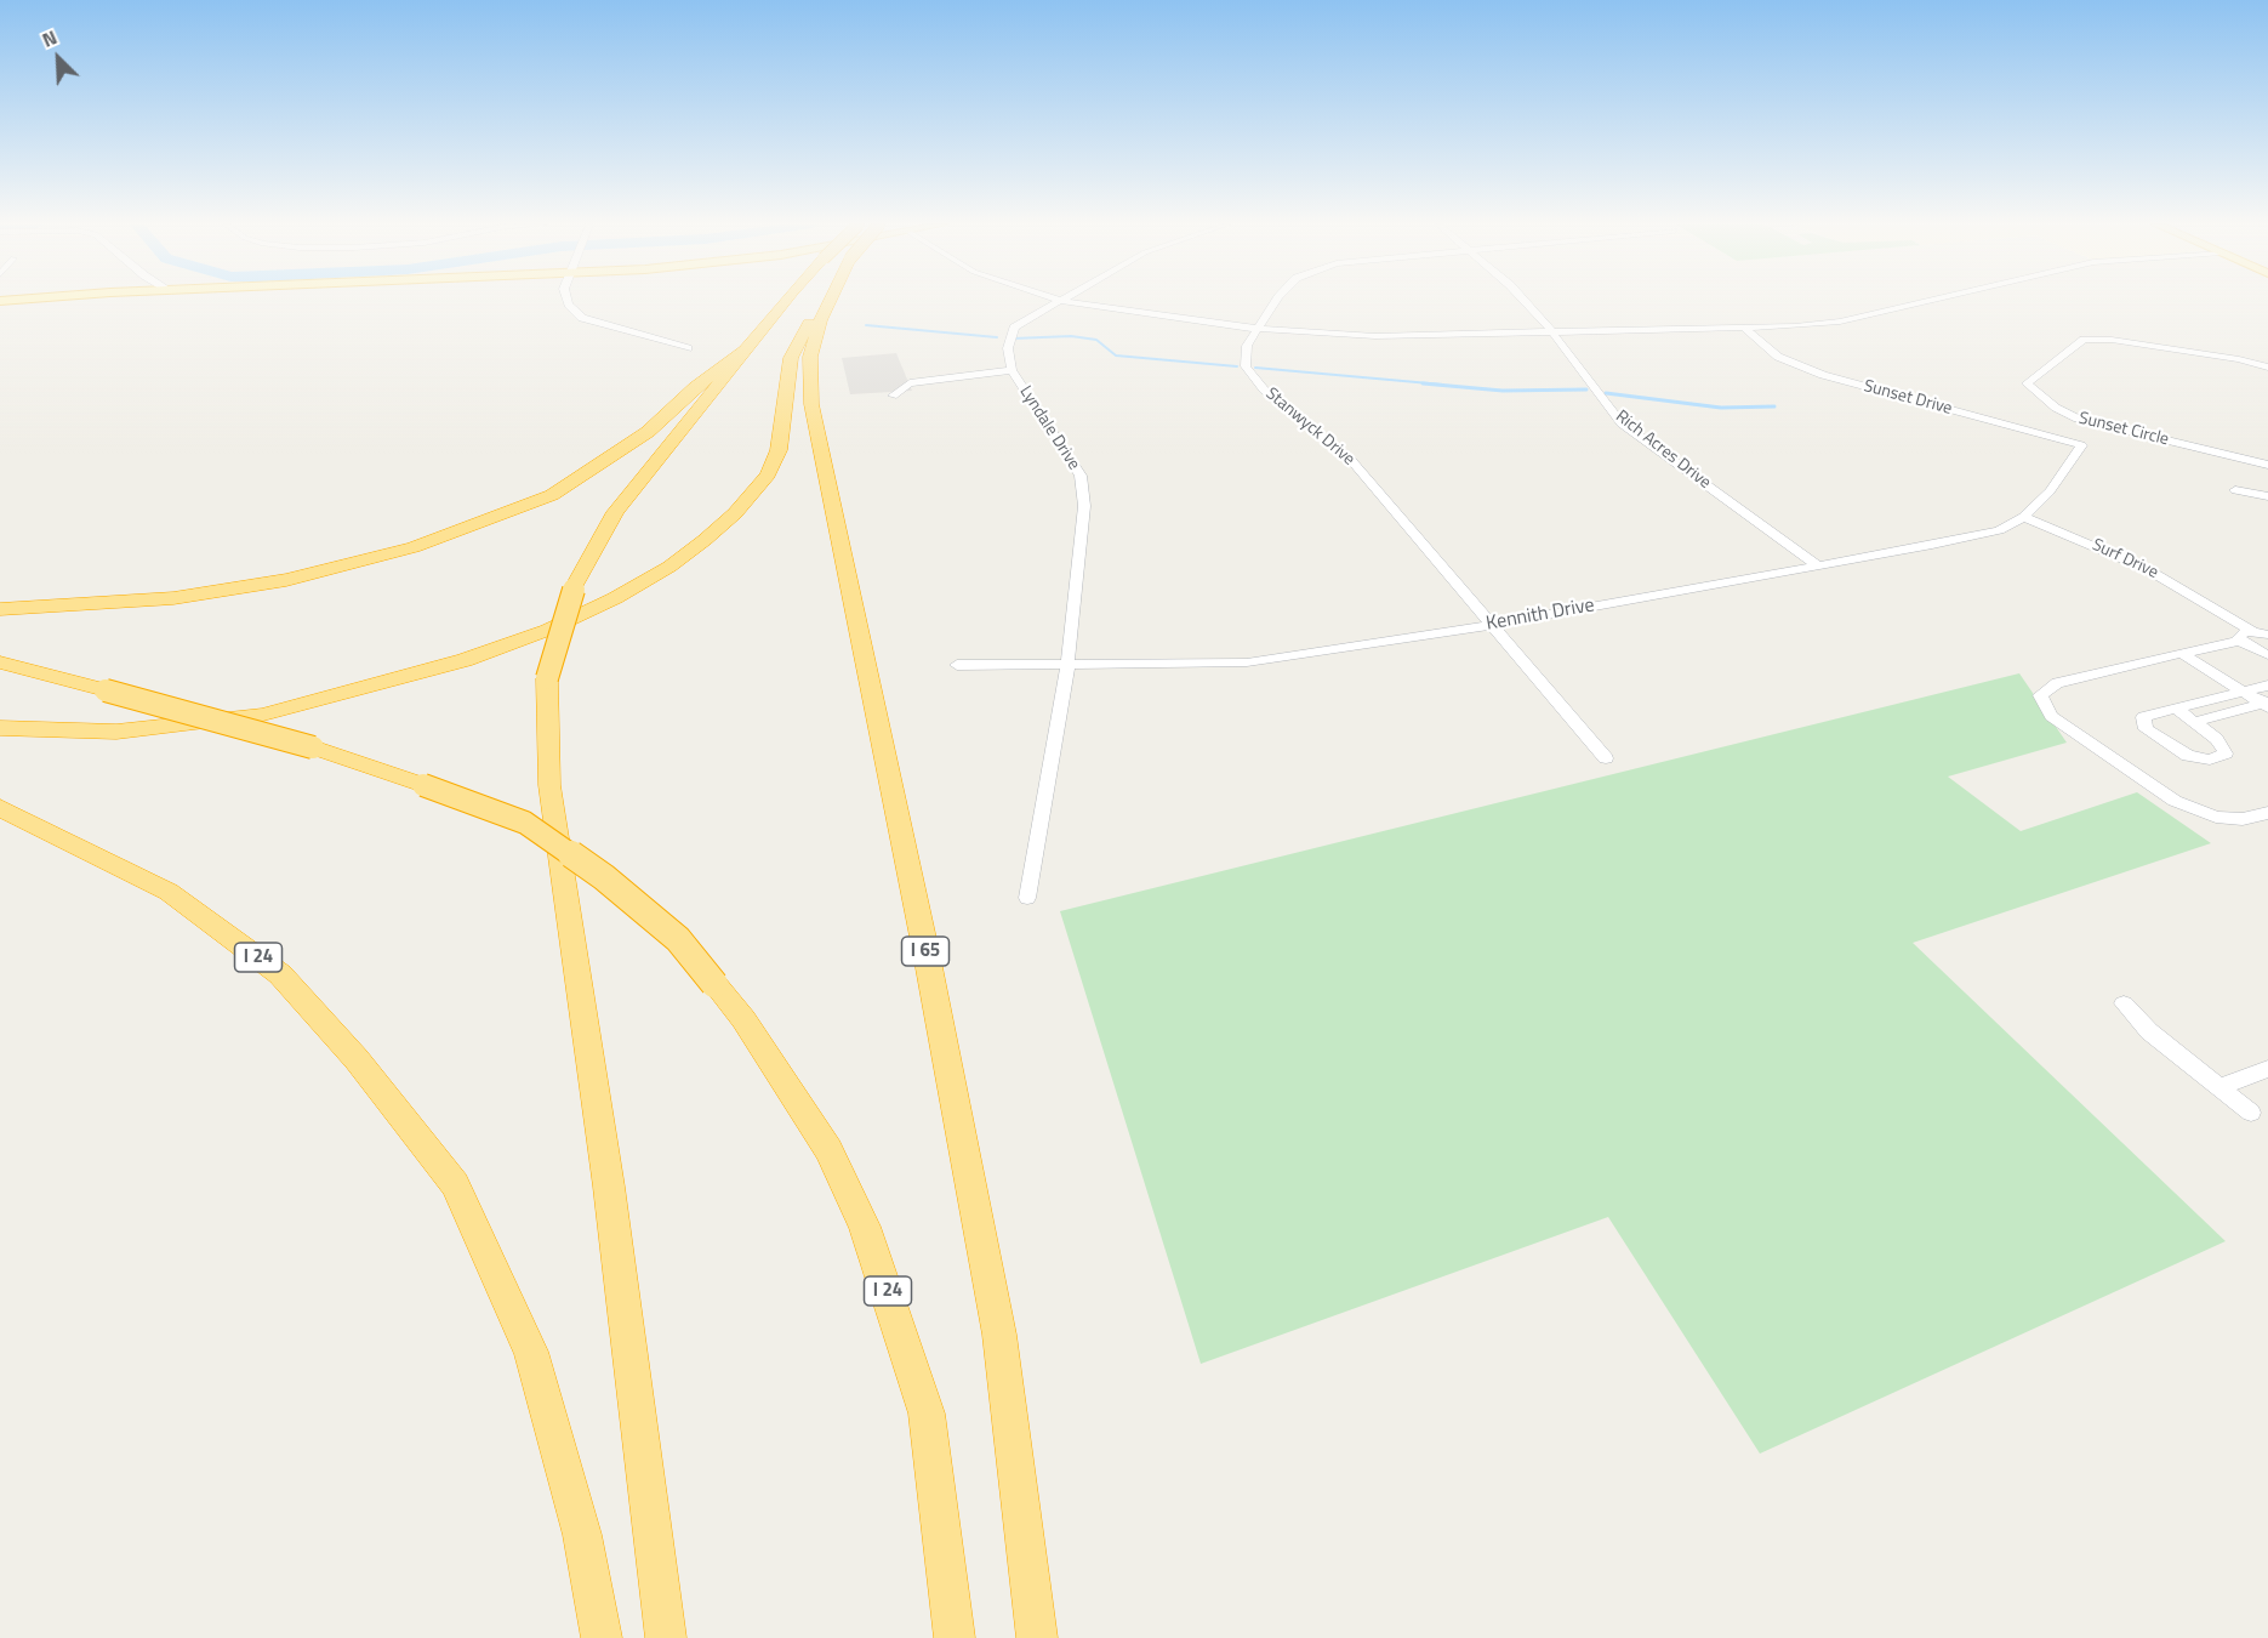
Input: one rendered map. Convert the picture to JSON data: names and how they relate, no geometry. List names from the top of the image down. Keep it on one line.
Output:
{"streets":{"highway":["I 65","I 24"],"street":["Sunset Drive","Stanwyck Drive","Lyndale Drive","Sunset Circle","Rich Acres Drive","Surf Drive","Kennith Drive"]},"crossings":[["Sunset Drive","Kennith Drive"],["Stanwyck Drive","Kennith Drive"],["Lyndale Drive","Kennith Drive"],["Rich Acres Drive","Kennith Drive"],["Surf Drive","Kennith Drive"]],"north":"top left"}
